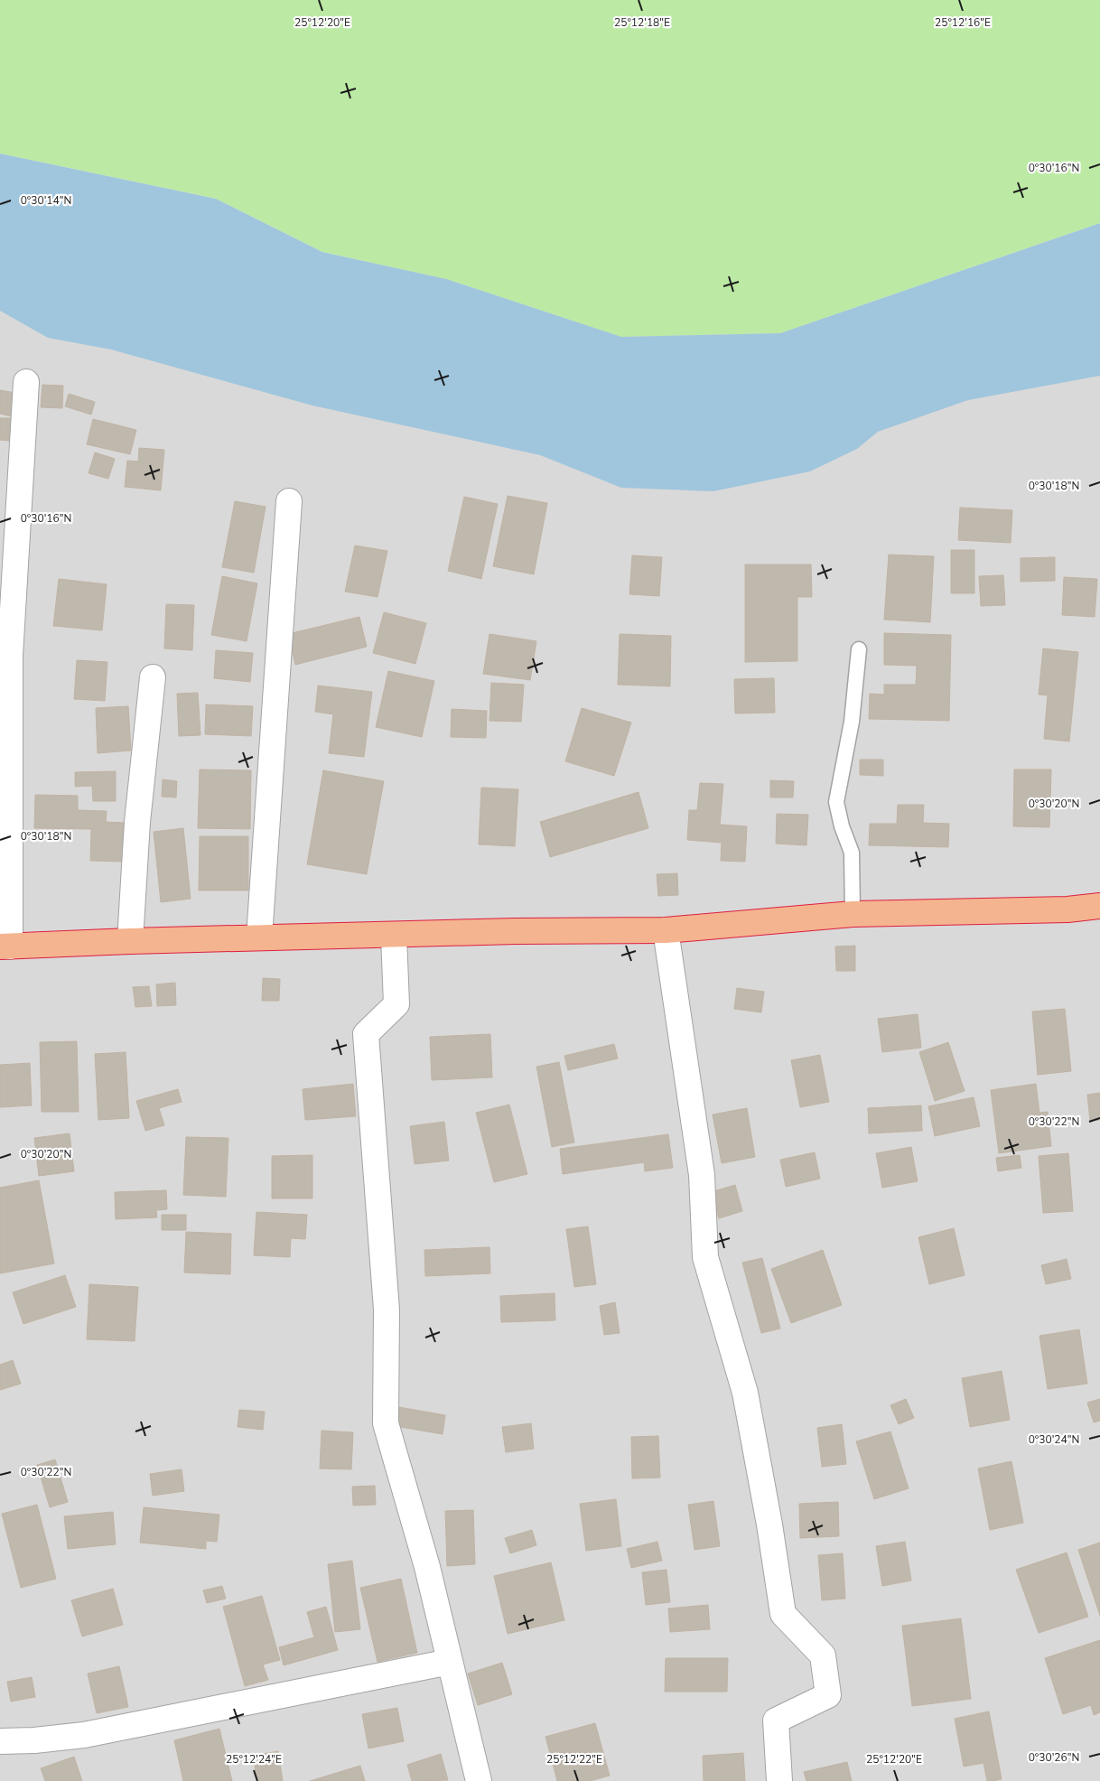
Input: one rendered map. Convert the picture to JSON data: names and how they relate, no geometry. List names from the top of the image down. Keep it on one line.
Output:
{"coordinates":["25°12'20\"E","25°12'18\"E","25°12'16\"E","0°30'16\"N","0°30'14\"N","0°30'18\"N","0°30'20\"N","0°30'22\"N","0°30'24\"N","0°30'26\"N","25°12'24\"E","25°12'22\"E"]}
